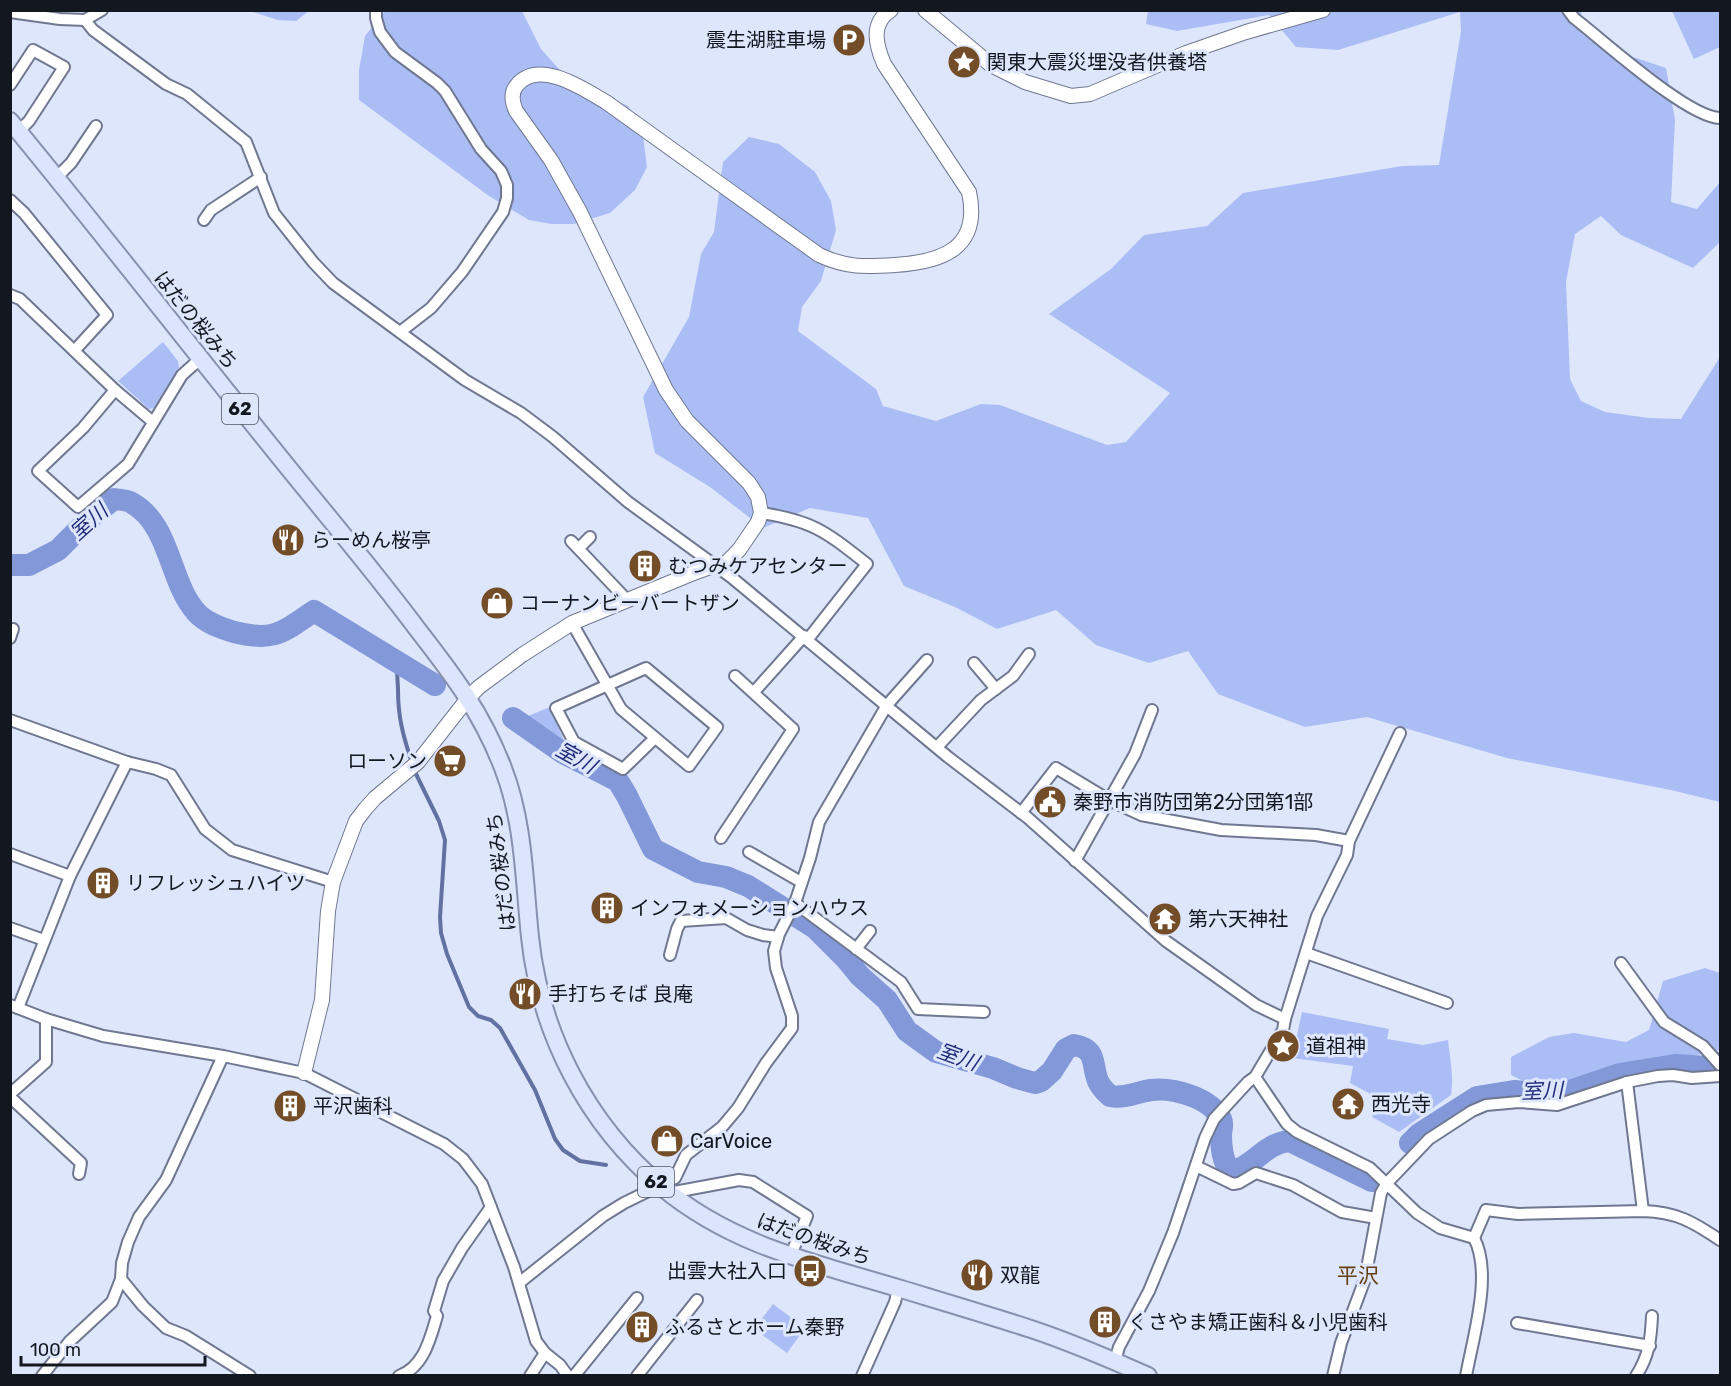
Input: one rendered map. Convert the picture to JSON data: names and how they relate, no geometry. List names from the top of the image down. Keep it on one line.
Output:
{"streets":{"main road":["はだの桜みち","62"]},"districts":["平沢"],"water":["室川"],"places":{"parking":["震生湖駐車場"],"place":["関東大震災埋没者供養塔","道祖神"],"restaurant":["らーめん桜亭","手打ちそば 良庵","双龍"],"building":["むつみケアセンター","リフレッシュハイツ","インフォメーションハウス","平沢歯科","くさやま矯正歯科＆小児歯科","ふるさとホーム秦野"],"shop":["コーナンビーバートザン","CarVoice"],"supermarket":["ローソン"],"public building":["秦野市消防団第2分団第1部"],"temple":["第六天神社","西光寺"],"bus stop":["出雲大社入口"]},"scale_bar":"100 m"}
